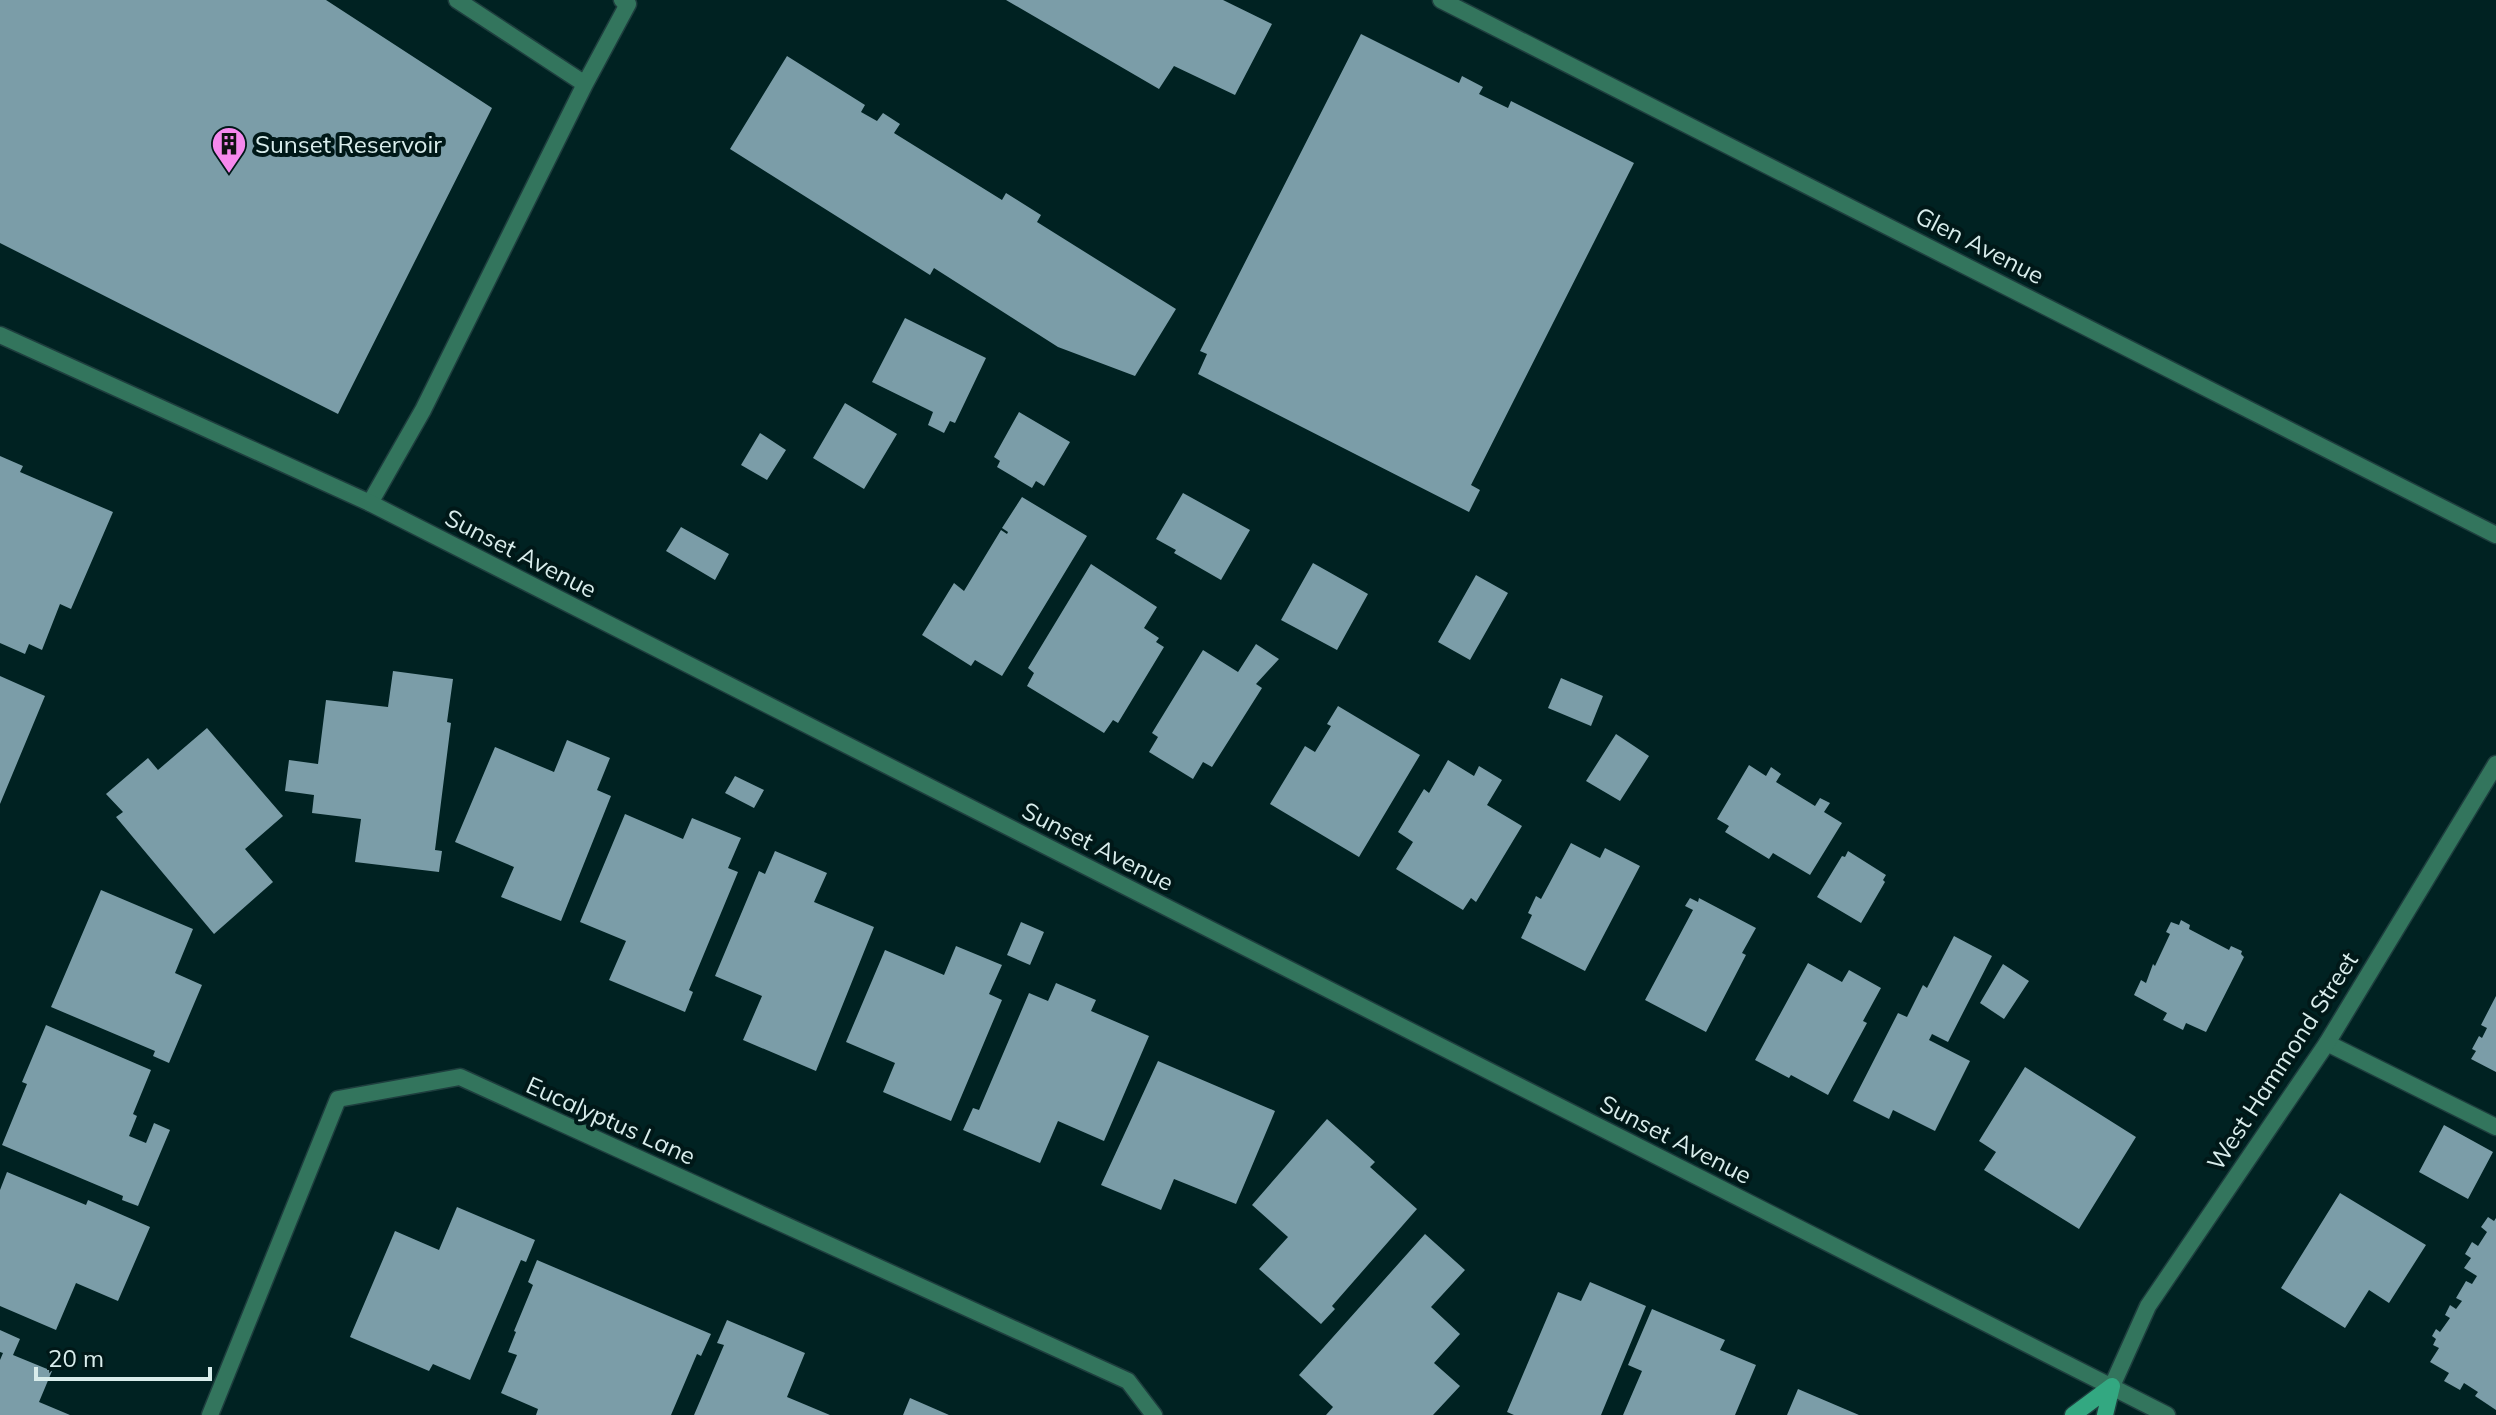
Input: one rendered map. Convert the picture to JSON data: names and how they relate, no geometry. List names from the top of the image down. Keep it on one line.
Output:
{"streets":{"street":["Glen Avenue","Sunset Avenue","West Hammond Street","Eucalyptus Lane"]},"crossings":[["Sunset Avenue","West Hammond Street"]],"places":{"building":["Sunset Reservoir"]},"scale_bar":"20 m"}
